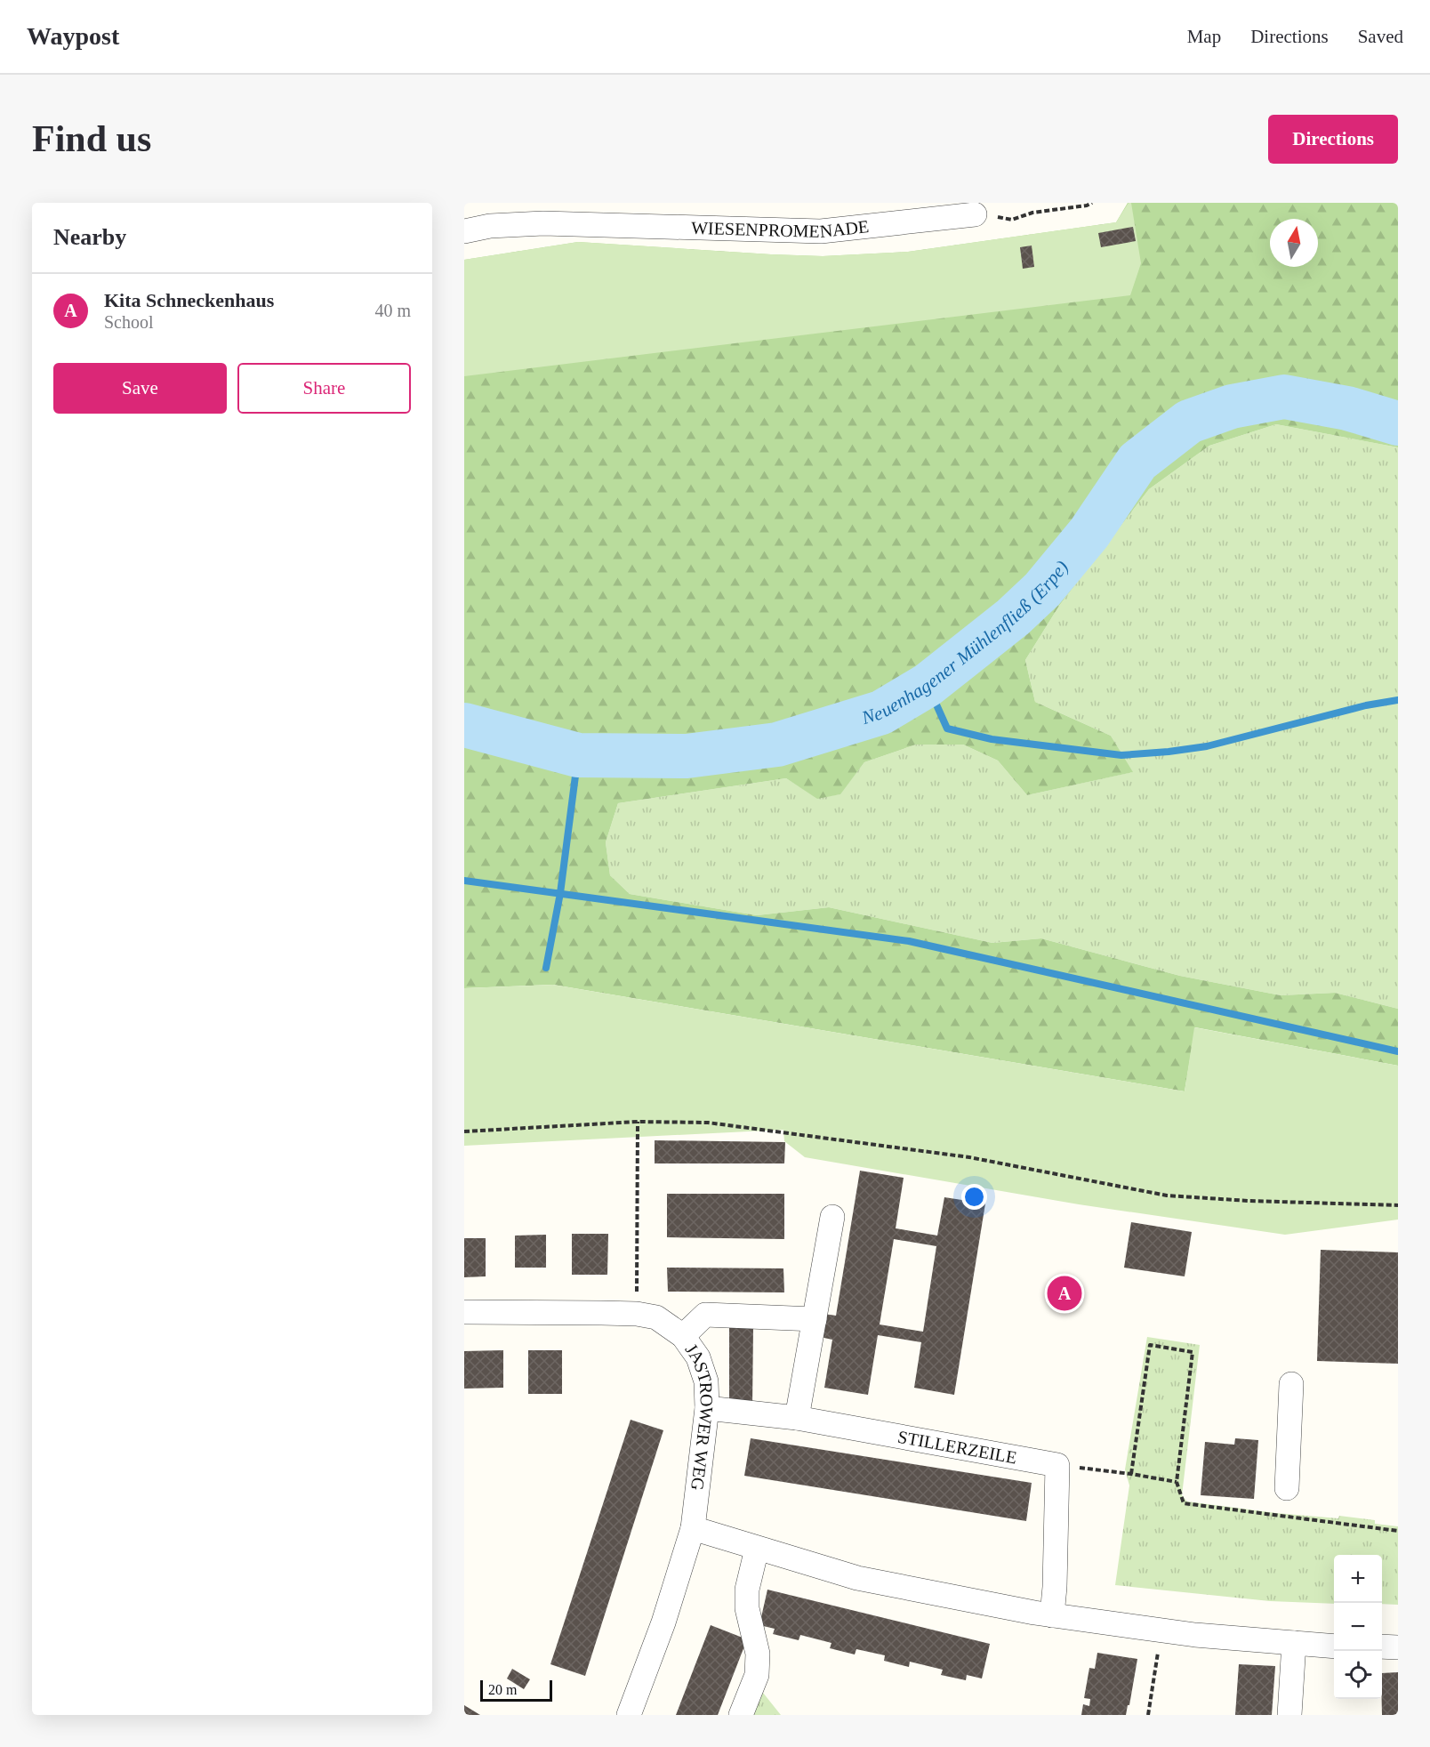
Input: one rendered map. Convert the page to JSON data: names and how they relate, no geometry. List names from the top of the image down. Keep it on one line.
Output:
{"streets":{"street":["WIESENPROMENADE","JASTROWER WEG","STILLERZEILE"]},"crossings":[["JASTROWER WEG","STILLERZEILE"]],"water":["Neuenhagener Mühlenfließ (Erpe)"],"scale_bar":"20 m","north":"top","page":{"header":"Waypost","nav":["Map","Directions","Saved"],"buttons":["Directions",["Save","Share"]],"title":"Find us","heading":"Nearby","list":[{"mark":"A","name":"Kita Schneckenhaus","note":"School","value":"40 m"}],"pins":"A","map_buttons":["+","−"],"scale":"20 m"}}
